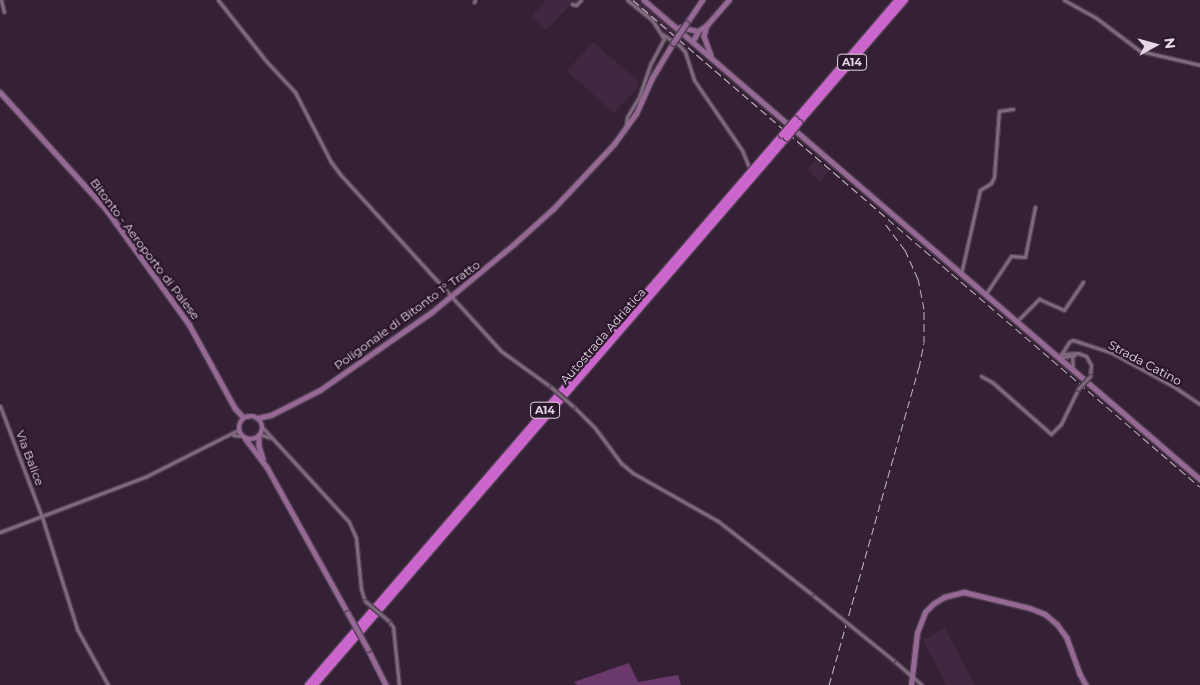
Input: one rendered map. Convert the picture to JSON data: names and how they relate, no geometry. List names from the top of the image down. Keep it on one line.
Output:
{"streets":{"highway":["A14","Autostrada Adriatica"],"main road":["Bitonto - Aeroporto di Palese","Poligonale di Bitonto 1° Tratto"],"street":["Strada Catino","Via Balice"]},"north":"right"}
